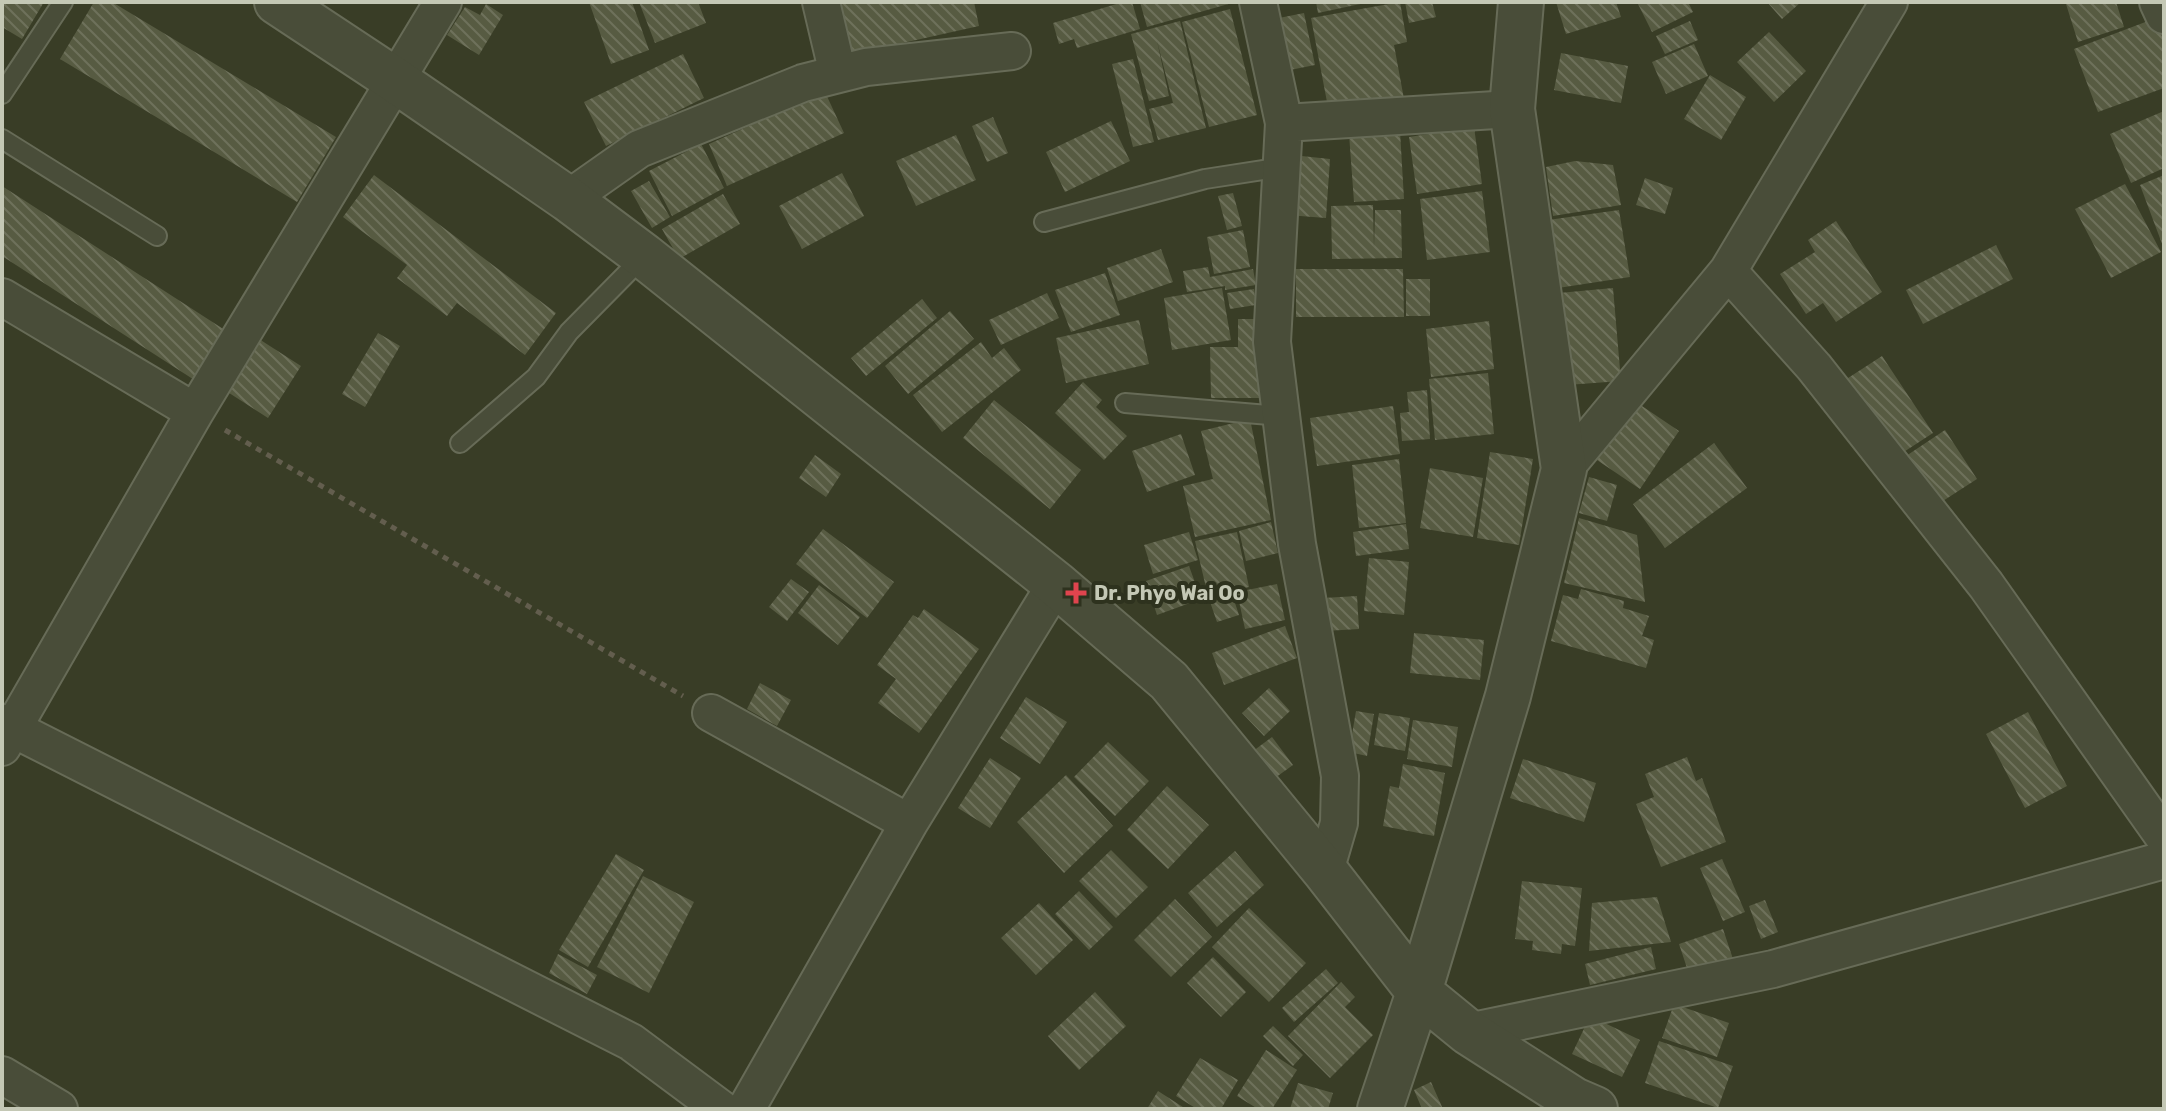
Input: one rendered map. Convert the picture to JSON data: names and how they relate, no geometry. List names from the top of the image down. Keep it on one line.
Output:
{"places":{"health":["Dr. Phyo Wai Oo"]}}
